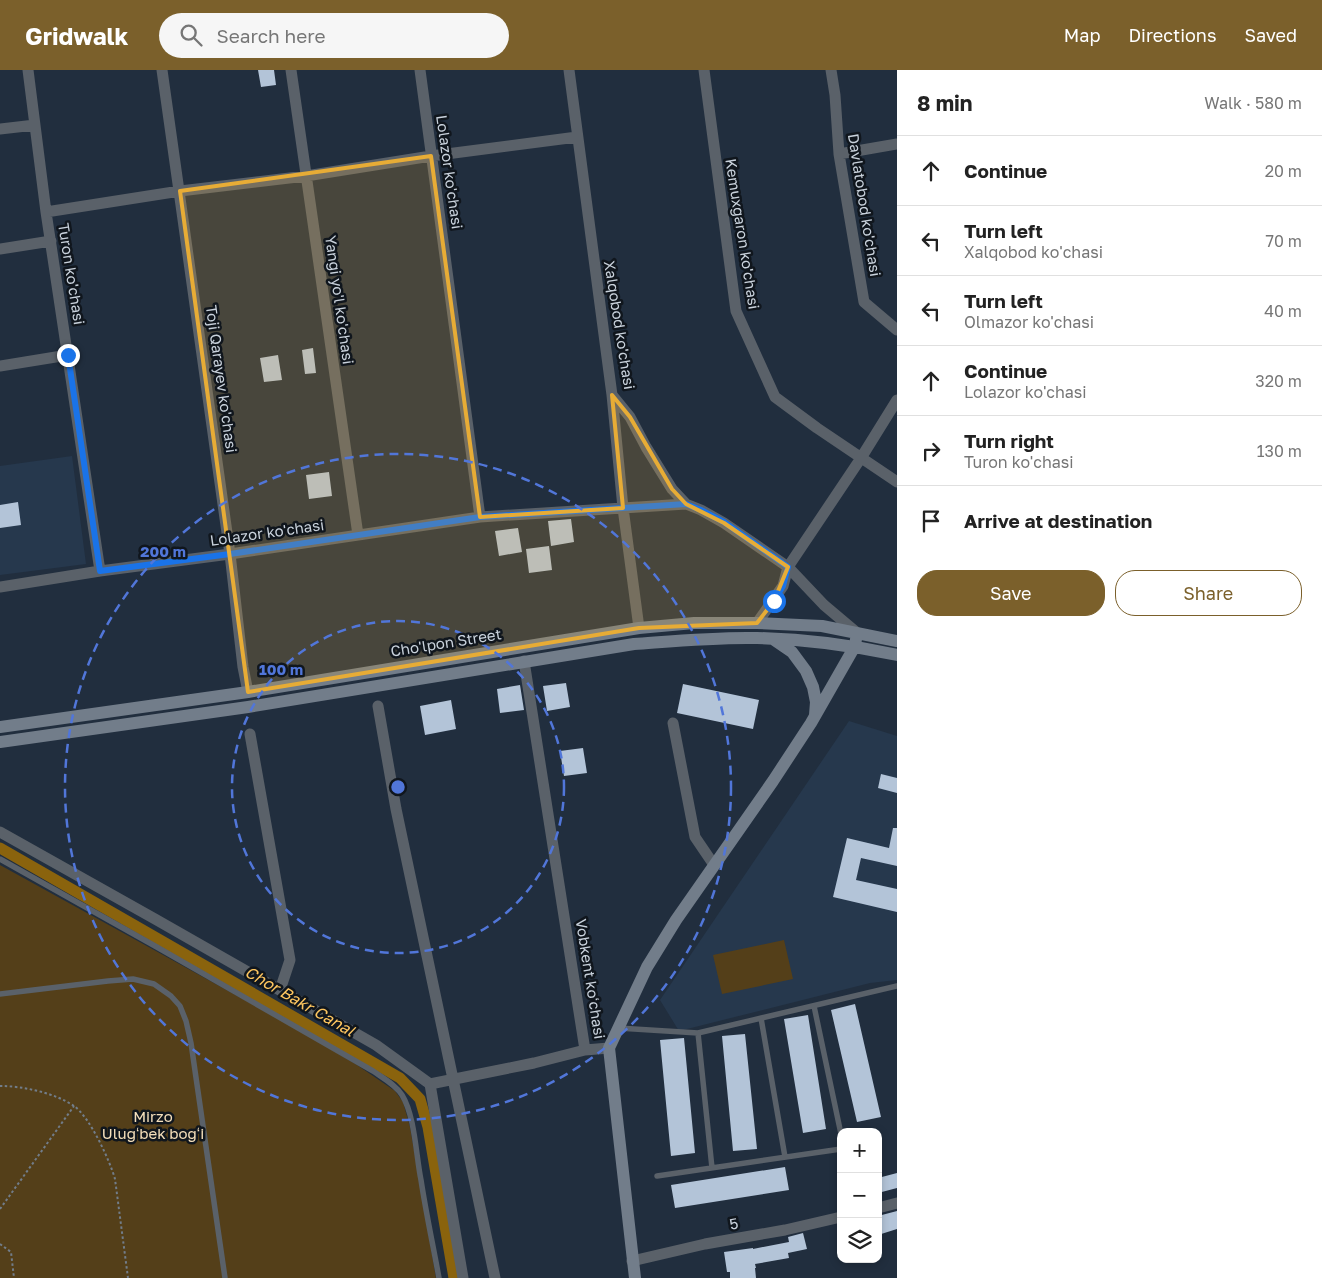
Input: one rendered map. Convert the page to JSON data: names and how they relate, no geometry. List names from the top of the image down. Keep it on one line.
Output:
{"streets":{"main road":["Cho'lpon Street","Vobkent koʻchasi"],"street":["Lolazor ko'chasi","Davlatobod ko'chasi","Kemuxgaron ko'chasi","Turon ko'chasi","Yangi yo'l ko'chasi","Xalqobod ko'chasi","Toji Qarayev ko'chasi","5"]},"crossings":[["Lolazor ko'chasi","Turon ko'chasi"],["Lolazor ko'chasi","Yangi yo'l ko'chasi"],["Lolazor ko'chasi","Xalqobod ko'chasi"],["Lolazor ko'chasi","Toji Qarayev ko'chasi"],["Xalqobod ko'chasi","Cho'lpon Street"],["Toji Qarayev ko'chasi","Cho'lpon Street"],["Cho'lpon Street","Vobkent koʻchasi"],["Vobkent koʻchasi","5"]],"water":["Chor Bakr Canal"],"parks":["Mirzo Ulugʻbek bogʻi"],"page":{"header":"Gridwalk","search":"Search here","nav":["Map","Directions","Saved"],"heading":["8 min","Walk · 580 m"],"list":[["Continue","20 m"],["Turn left","Xalqobod ko'chasi","70 m"],["Turn left","Olmazor ko'chasi","40 m"],["Continue","Lolazor ko'chasi","320 m"],["Turn right","Turon ko'chasi","130 m"],"Arrive at destination"],"buttons":["Save","Share"],"map_buttons":["+","−"]},"rings":["200 m","100 m"]}
